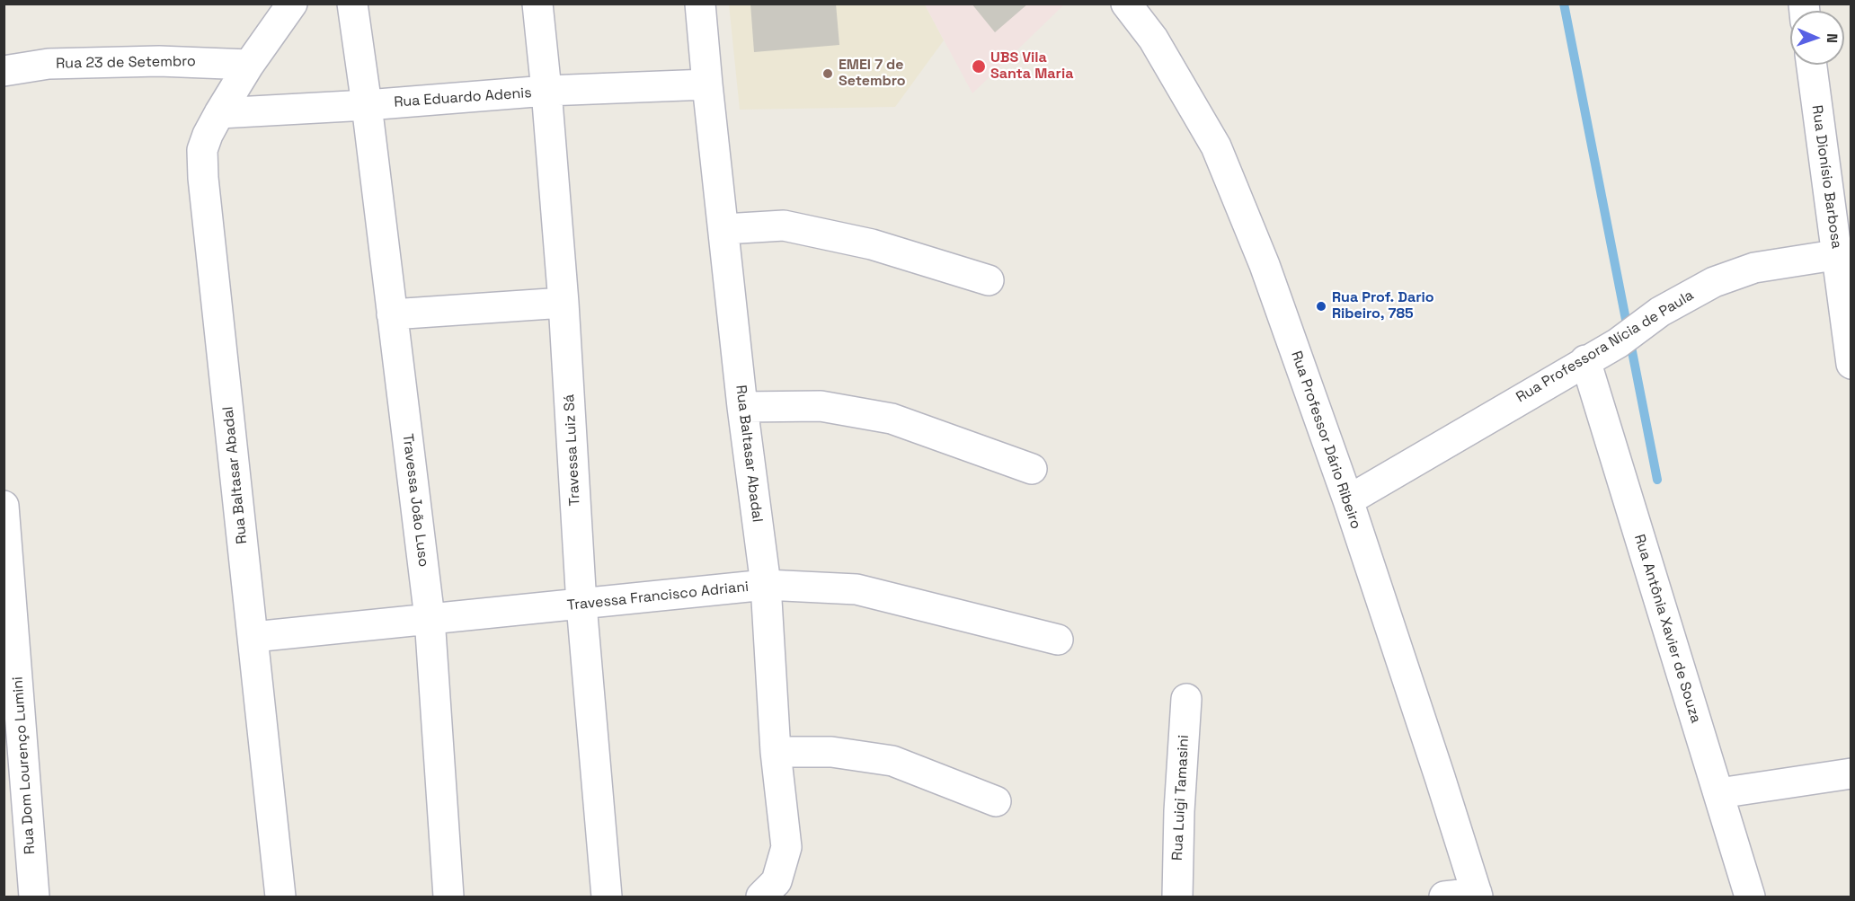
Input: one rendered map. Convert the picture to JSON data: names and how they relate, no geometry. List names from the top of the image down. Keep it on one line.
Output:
{"streets":{"street":["Rua 23 de Setembro","Rua Eduardo Adenis","Rua Dionísio Barbosa","Rua Professora Nícia de Paula","Rua Professor Dário Ribeiro","Travessa Luiz Sá","Rua Baltasar Abadal","Travessa João Luso","Travessa Francisco Adriani","Rua Antônia Xavier de Souza","Rua Dom Lourenço Lumini","Rua Luigi Tamasini"]},"crossings":[["Rua 23 de Setembro","Rua Baltasar Abadal"],["Rua Eduardo Adenis","Travessa Luiz Sá"],["Rua Eduardo Adenis","Rua Baltasar Abadal"],["Rua Eduardo Adenis","Travessa João Luso"],["Rua Dionísio Barbosa","Rua Professora Nícia de Paula"],["Rua Professora Nícia de Paula","Rua Professor Dário Ribeiro"],["Rua Professora Nícia de Paula","Rua Antônia Xavier de Souza"],["Travessa Luiz Sá","Travessa Francisco Adriani"],["Rua Baltasar Abadal","Travessa Francisco Adriani"],["Travessa João Luso","Travessa Francisco Adriani"]],"places":["UBS Vila Santa Maria","EMEI 7 de Setembro","Rua Prof. Dario Ribeiro, 785"],"north":"right"}
